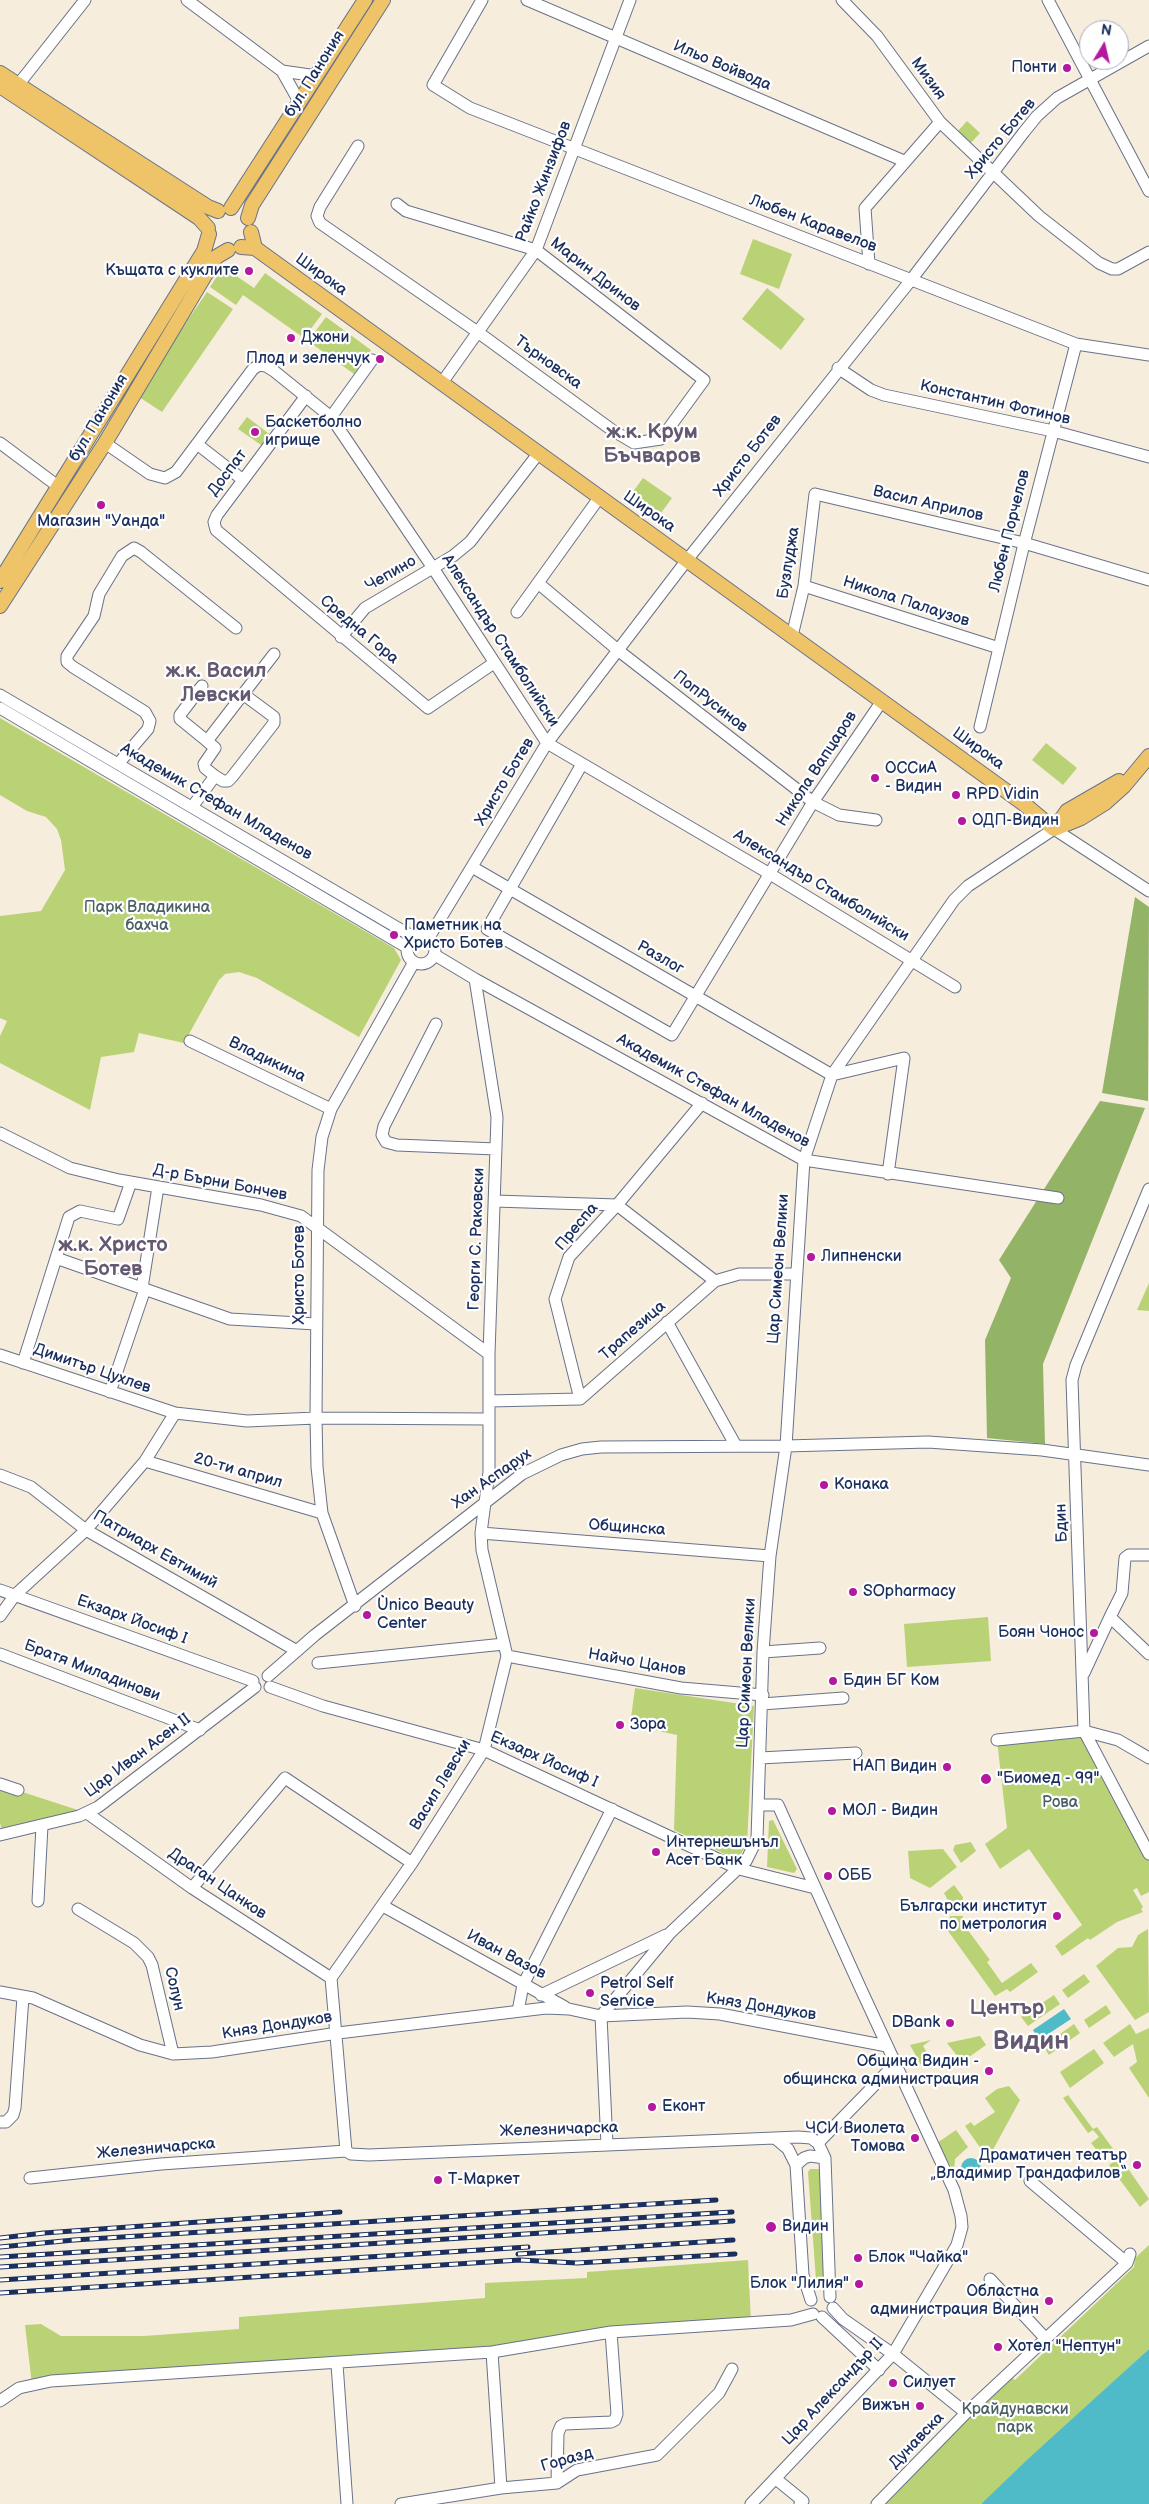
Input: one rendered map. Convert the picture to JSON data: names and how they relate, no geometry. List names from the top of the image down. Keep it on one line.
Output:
{"streets":{"main road":["бул. Панония","Широка","Цар Симеон Велики"],"street":["Ильо Войвода","Мизия","Христо Ботев","Райко Жинзифов","Любен Каравелов","Марин Дринов","Търновска","Константин Фотинов","Доспат","Васил Априлов","Любен Порчелов","Бузлуджа","Чепино","Никола Палаузов","Средна Гора","Александър Стамболийски","ПопРусинов","Никола Вапцаров","Академик Стефан Младенов","Разлог","Владикина","Д-р Бърни Бончев","Преспа","Георги С. Раковски","Трапезица","Димитър Цухлев","20-ти април","Хан Аспарух","Бдин","Общинска","Патриарх Евтимий","Екзарх Йосиф I","Найчо Цанов","Братя Миладинови","Цар Иван Асен II","Васил Левски","Драган Цанков","Иван Вазов","Солун","Княз Дондуков","Железничарска","Цар Александър II","Дунавска","Горазд"]},"crossings":[["Ильо Войвода","Райко Жинзифов"],["бул. Панония","Александър Стамболийски"],["Мизия","Христо Ботев"],["Христо Ботев","Любен Каравелов"],["Христо Ботев","Широка"],["Христо Ботев","Константин Фотинов"],["Христо Ботев","Александър Стамболийски"],["Христо Ботев","ПопРусинов"],["Христо Ботев","Академик Стефан Младенов"],["Христо Ботев","Разлог"],["Христо Ботев","Владикина"],["Христо Ботев","Д-р Бърни Бончев"],["Христо Ботев","Димитър Цухлев"],["Христо Ботев","20-ти април"],["Христо Ботев","Хан Аспарух"],["Райко Жинзифов","Любен Каравелов"],["Райко Жинзифов","Широка"],["Райко Жинзифов","Марин Дринов"],["Райко Жинзифов","Търновска"],["Любен Каравелов","Любен Порчелов"],["Широка","Бузлуджа"],["Широка","Чепино"],["Широка","Никола Вапцаров"],["Широка","Цар Симеон Велики"],["Марин Дринов","Търновска"],["Константин Фотинов","Любен Порчелов"],["Доспат","Средна Гора"],["Доспат","Александър Стамболийски"],["Васил Априлов","Любен Порчелов"],["Васил Априлов","Бузлуджа"],["Любен Порчелов","Никола Палаузов"],["Бузлуджа","Никола Палаузов"],["Чепино","Средна Гора"],["Чепино","Александър Стамболийски"],["Средна Гора","Александър Стамболийски"],["Александър Стамболийски","Никола Вапцаров"],["Александър Стамболийски","Цар Симеон Велики"],["ПопРусинов","Никола Вапцаров"],["Никола Вапцаров","Разлог"],["Академик Стефан Младенов","Преспа"],["Академик Стефан Младенов","Георги С. Раковски"],["Академик Стефан Младенов","Цар Симеон Велики"],["Разлог","Цар Симеон Велики"],["Д-р Бърни Бончев","Георги С. Раковски"],["Преспа","Трапезица"],["Георги С. Раковски","Хан Аспарух"],["Георги С. Раковски","Васил Левски"],["Цар Симеон Велики","Трапезица"],["Цар Симеон Велики","Хан Аспарух"],["Цар Симеон Велики","Общинска"],["Цар Симеон Велики","Екзарх Йосиф I"],["Цар Симеон Велики","Найчо Цанов"],["Хан Аспарух","Бдин"],["Хан Аспарух","Патриарх Евтимий"],["Хан Аспарух","Екзарх Йосиф I"],["Хан Аспарух","Цар Иван Асен II"],["Хан Аспарух","Васил Левски"],["Общинска","Васил Левски"],["Екзарх Йосиф I","Цар Иван Асен II"],["Екзарх Йосиф I","Васил Левски"],["Найчо Цанов","Васил Левски"],["Братя Миладинови","Цар Иван Асен II"],["Цар Иван Асен II","Драган Цанков"],["Васил Левски","Драган Цанков"],["Васил Левски","Иван Вазов"],["Иван Вазов","Княз Дондуков"],["Солун","Княз Дондуков"]],"districts":["ж.к. Крум Бъчваров","ж.к. Васил Левски","ж.к. Христо Ботев","Център","Видин"],"parks":["Парк Владикина бахча","Рова","Крайдунавски парк"],"places":["Понти","Къщата с куклите","Джони","Плод и зеленчук","Баскетболно игрище","Магазин \"Уанда\"","ОССиА - Видин","RPD Vidin","ОДП-Видин","Паметник на Христо Ботев","Липненски","Конака","SOpharmacy","Ùnico Beauty Center","Боян Чонос","Бдин БГ Ком","Зора","НАП Видин","\"Биомед - 99\"","МОЛ - Видин","Интернешънъл Асет Банк","ОББ","Български институт по метрология","Petrol Self Service","DBank","Община Видин - общинска администрация","Еконт","ЧСИ Виолета Томова","Драматичен театър „Владимир Трандафилов“","Т-Маркет","Видин","Блок \"Чайка\"","Блок \"Лилия\"","Областна администрация Видин","Хотел \"Нептун\"","Силует","Вижън"],"north":"top"}
